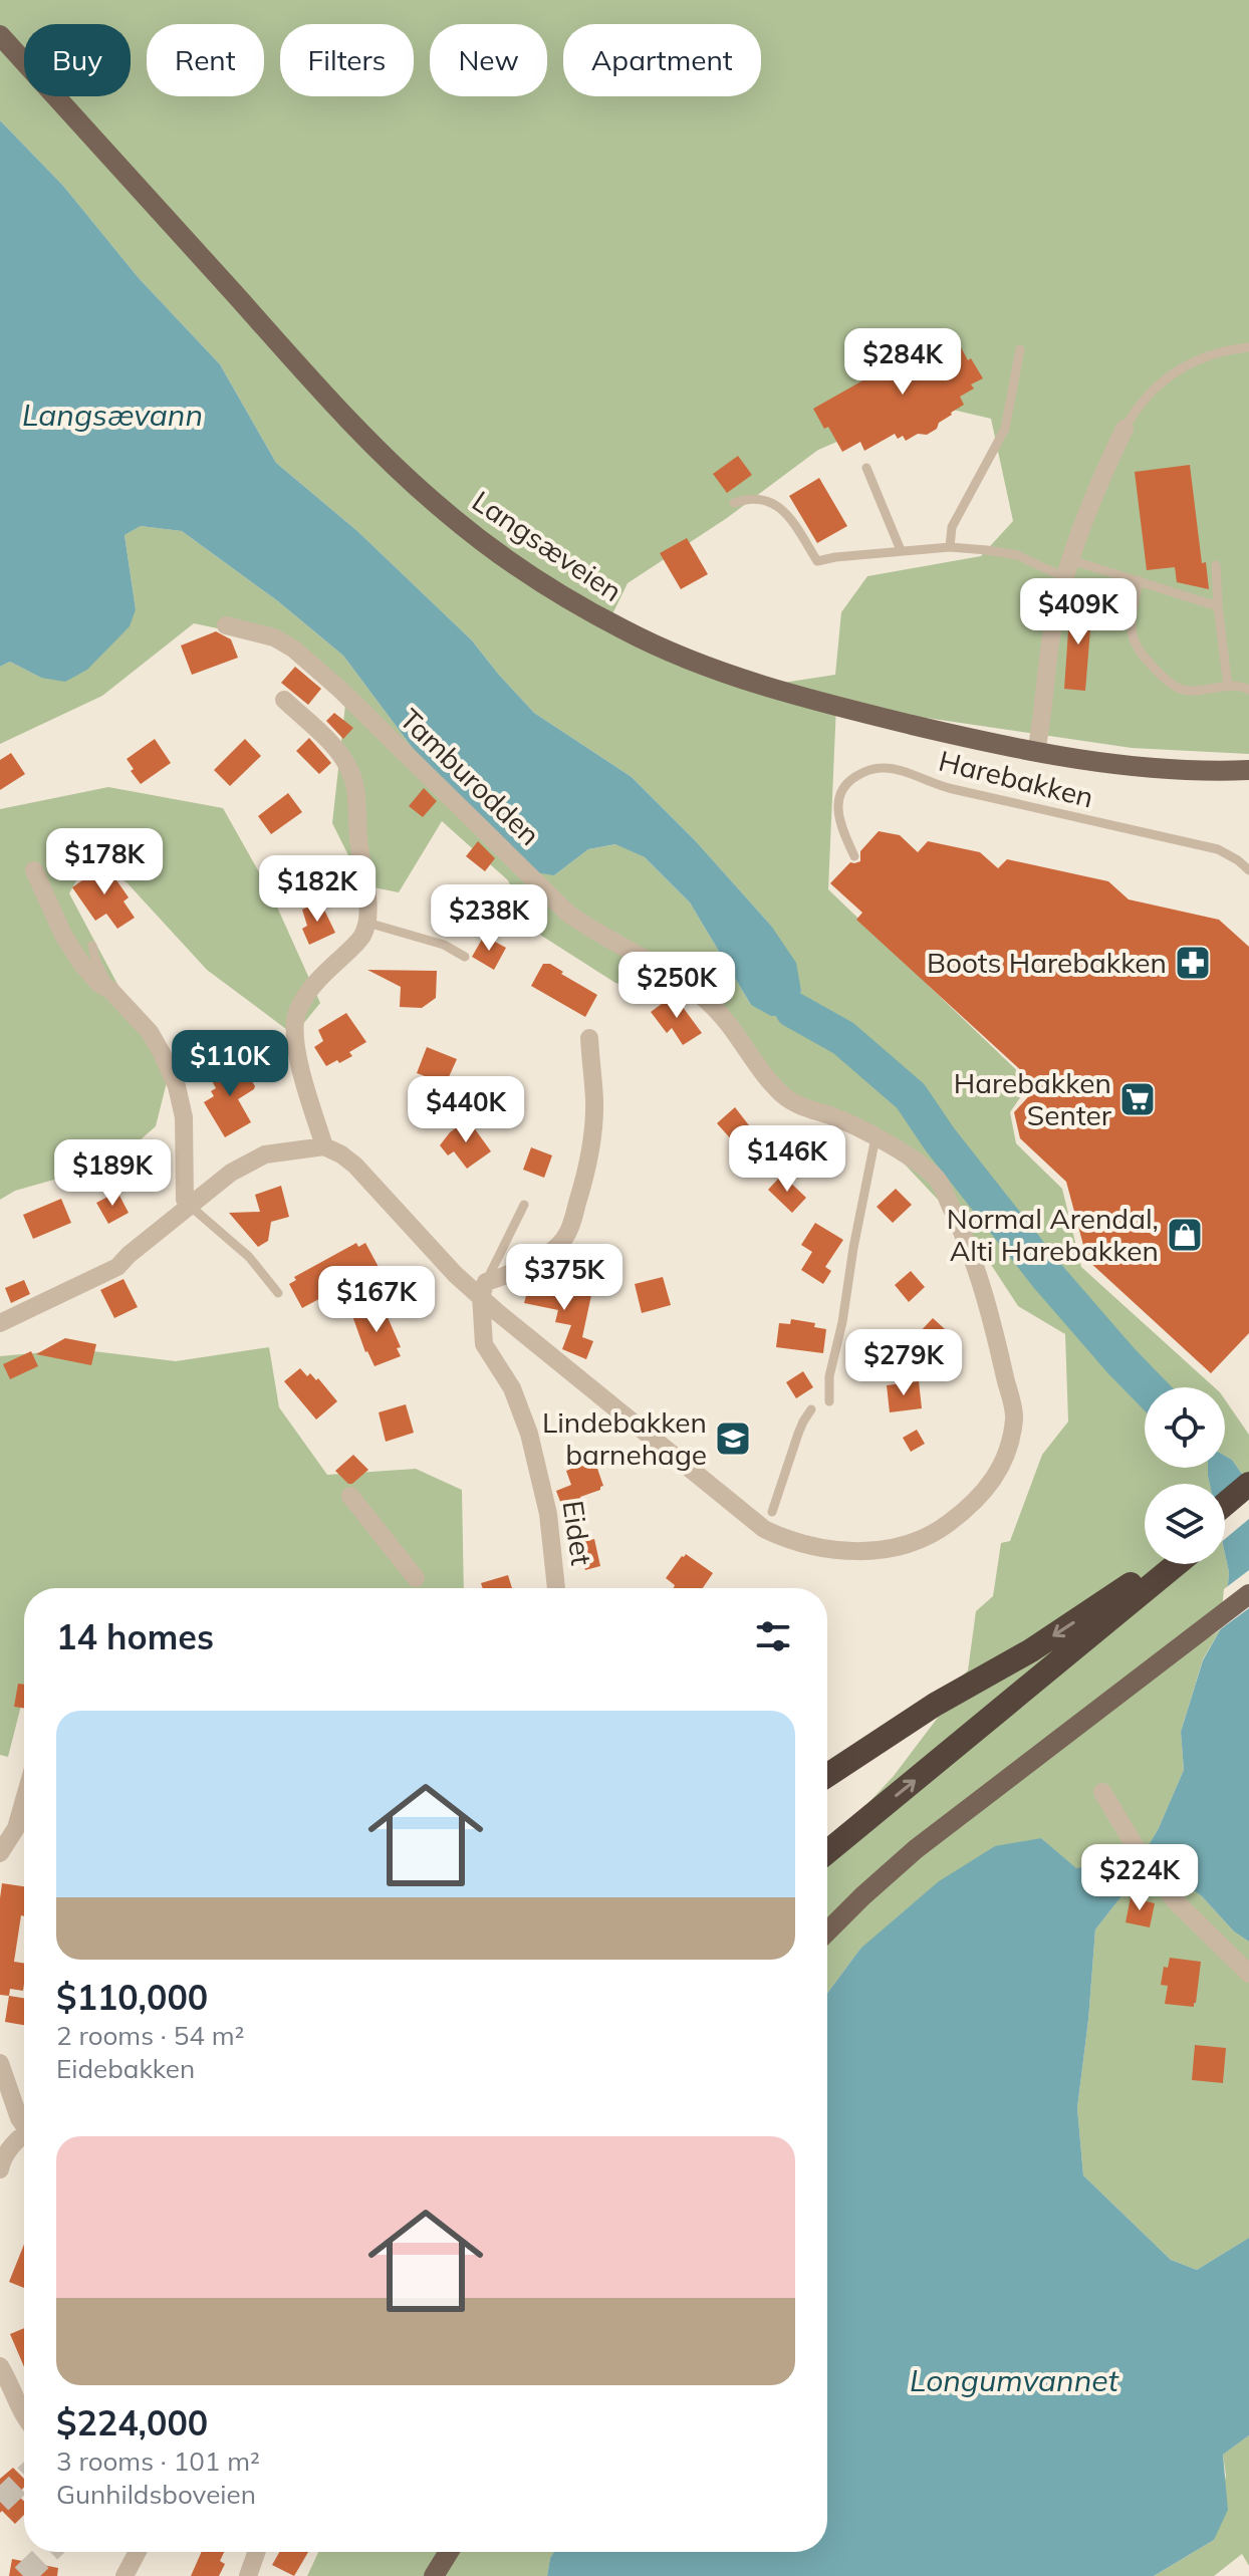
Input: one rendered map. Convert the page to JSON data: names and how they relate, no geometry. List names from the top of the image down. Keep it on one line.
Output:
{"streets":{"main road":["Langsæveien"],"street":["Tamburodden","Eidet"],"lane":["Harebakken"]},"crossings":[["Tamburodden","Eidet"]],"water":["Langsævann","Longumvannet"],"places":{"pharmacy":["Boots Harebakken"],"supermarket":["Harebakken Senter"],"shop":["Normal Arendal, Alti Harebakken"],"school or university":["Lindebakken barnehage"]},"page":{"chip":["Buy","Rent","Filters","New","Apartment"],"price":["$284K","$409K","$178K","$182K","$238K","$250K","$110K","$440K","$146K","$189K","$375K","$167K","$279K","$224K"],"heading":"14 homes","list":[{"name":"$110,000","note":"2 rooms · 54 m² · Eidebakken"},{"name":"$224,000","note":"3 rooms · 101 m² · Gunhildsboveien"}]}}
